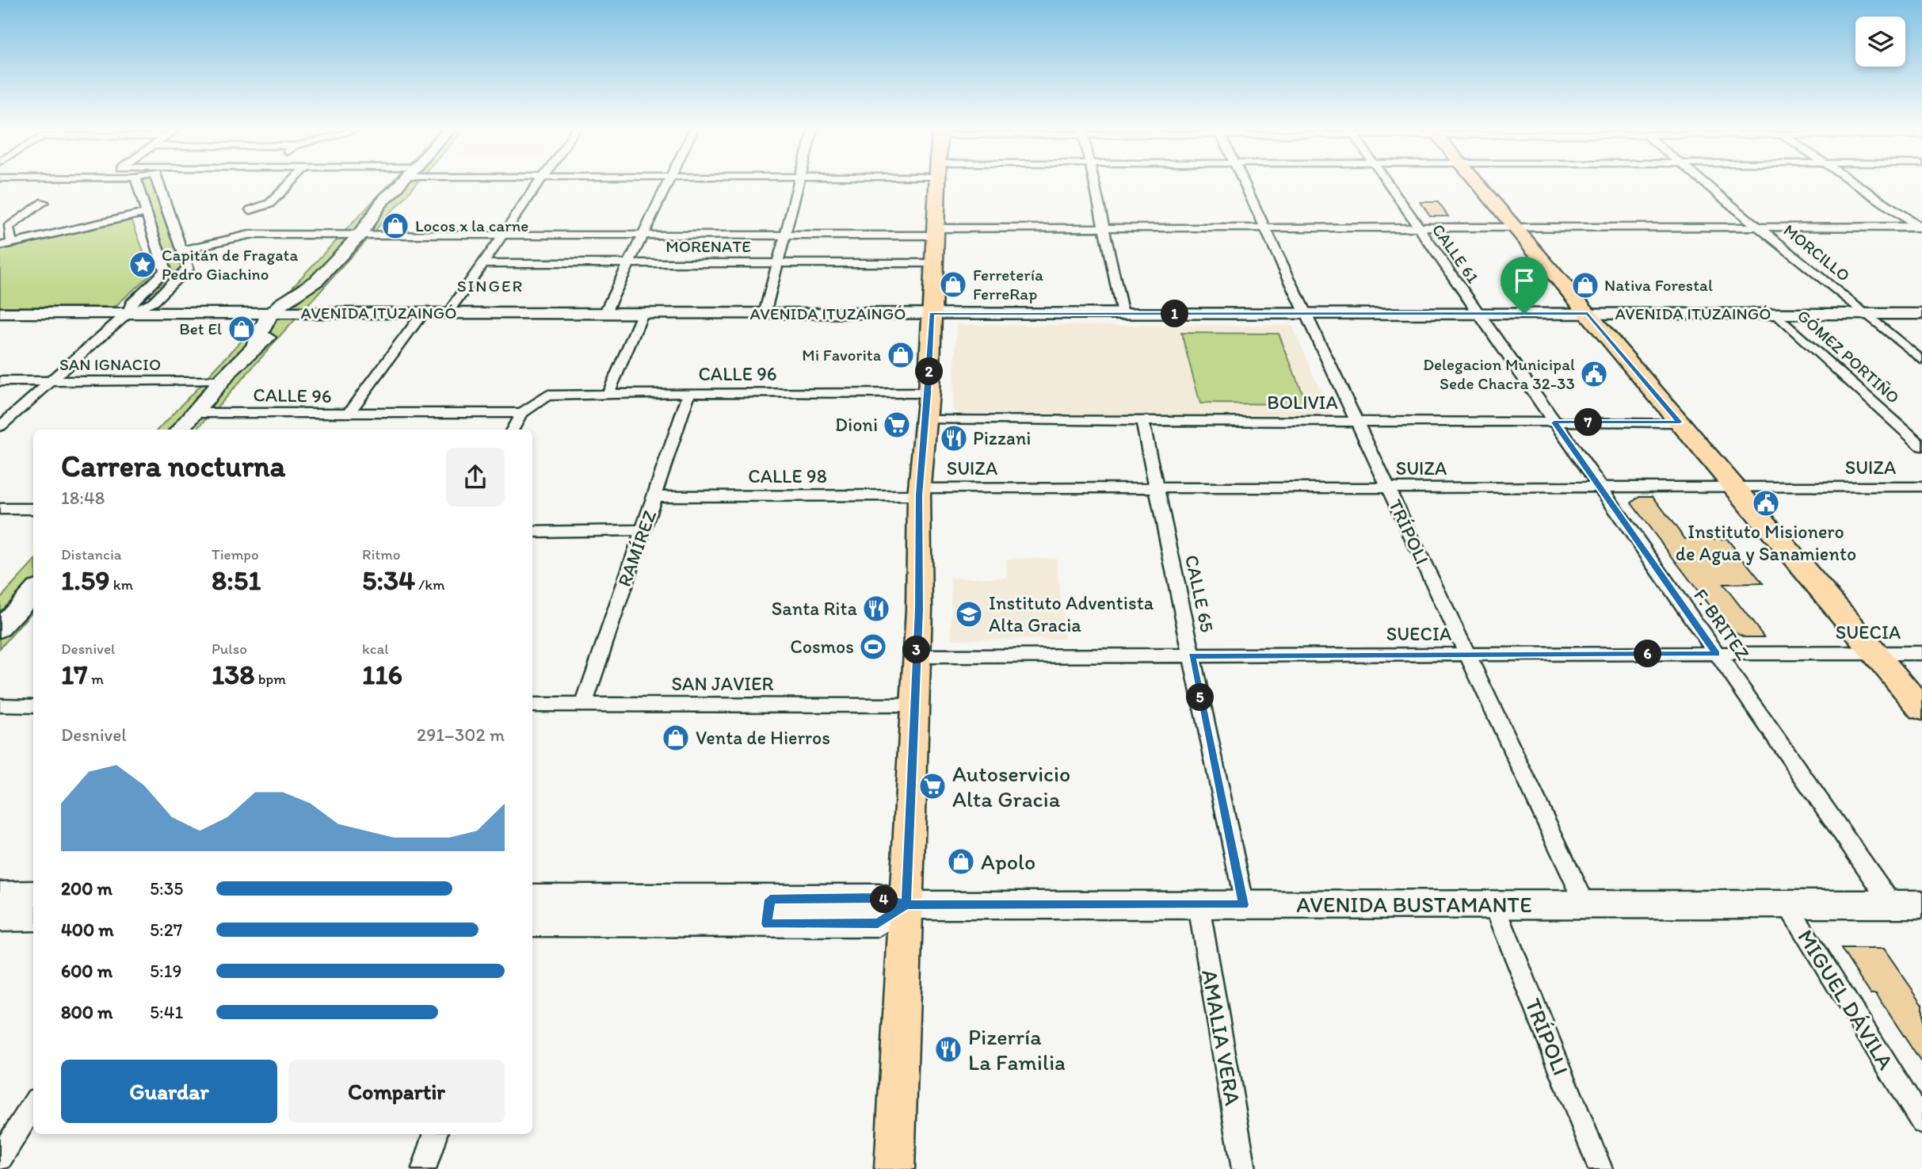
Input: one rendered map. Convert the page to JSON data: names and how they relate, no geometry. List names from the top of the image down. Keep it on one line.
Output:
{"streets":{"main road":["AVENIDA ITUZAINGÓ","AVENIDA BUSTAMANTE"],"street":["MORENATE","MORCILLO","CALLE 61","GÓMEZ PORTIÑO","SAN IGNACIO","CALLE 96","BOLIVIA","SUIZA","CALLE 98","TRÍPOLI","RAMÍREZ","CALLE 65","F. BRITEZ","SUECIA","SAN JAVIER","MIGUEL DÁVILA","AMALIA VERA"]},"crossings":[["MORCILLO","AVENIDA ITUZAINGÓ"],["CALLE 61","AVENIDA ITUZAINGÓ"],["CALLE 61","F. BRITEZ"],["AVENIDA ITUZAINGÓ","GÓMEZ PORTIÑO"],["AVENIDA ITUZAINGÓ","TRÍPOLI"],["AVENIDA ITUZAINGÓ","F. BRITEZ"],["CALLE 96","RAMÍREZ"],["BOLIVIA","TRÍPOLI"],["BOLIVIA","CALLE 65"],["BOLIVIA","F. BRITEZ"],["SUIZA","CALLE 98"],["SUIZA","TRÍPOLI"],["SUIZA","CALLE 65"],["SUIZA","F. BRITEZ"],["CALLE 98","RAMÍREZ"],["TRÍPOLI","SUECIA"],["TRÍPOLI","AVENIDA BUSTAMANTE"],["RAMÍREZ","SAN JAVIER"],["CALLE 65","SUECIA"],["CALLE 65","AVENIDA BUSTAMANTE"],["F. BRITEZ","SUECIA"],["F. BRITEZ","AVENIDA BUSTAMANTE"],["AVENIDA BUSTAMANTE","MIGUEL DÁVILA"],["AVENIDA BUSTAMANTE","AMALIA VERA"]],"districts":["SINGER"],"places":{"shop":["Locos x la carne","Ferretería FerreRap","Nativa Forestal","Bet El","Mi Favorita","Venta de Hierros","Apolo"],"place":["Capitán de Fragata Pedro Giachino"],"public building":["Delegacion Municipal Sede Chacra 32-33","Instituto Misionero de Agua y Sanamiento"],"supermarket":["Dioni","Autoservicio Alta Gracia"],"restaurant":["Pizzani","Santa Rita","Pizerría La Familia"],"school or university":["Instituto Adventista Alta Gracia"],"sports":["Cosmos"]},"page":{"pins":["1","2","7","3","6","5","4"],"heading":["Carrera nocturna","18:48"],"stats":[["Distancia","1.59 km"],["Tiempo","8:51"],["Ritmo","5:34 /km"],["Desnivel","17 m"],["Pulso","138 bpm"],["kcal","116"]],"chart":["Desnivel","291–302 m"],"list":[{"name":"200 m","note":"5:35"},{"name":"400 m","note":"5:27"},{"name":"600 m","note":"5:19"},{"name":"800 m","note":"5:41"}],"buttons":["Guardar","Compartir"]}}
